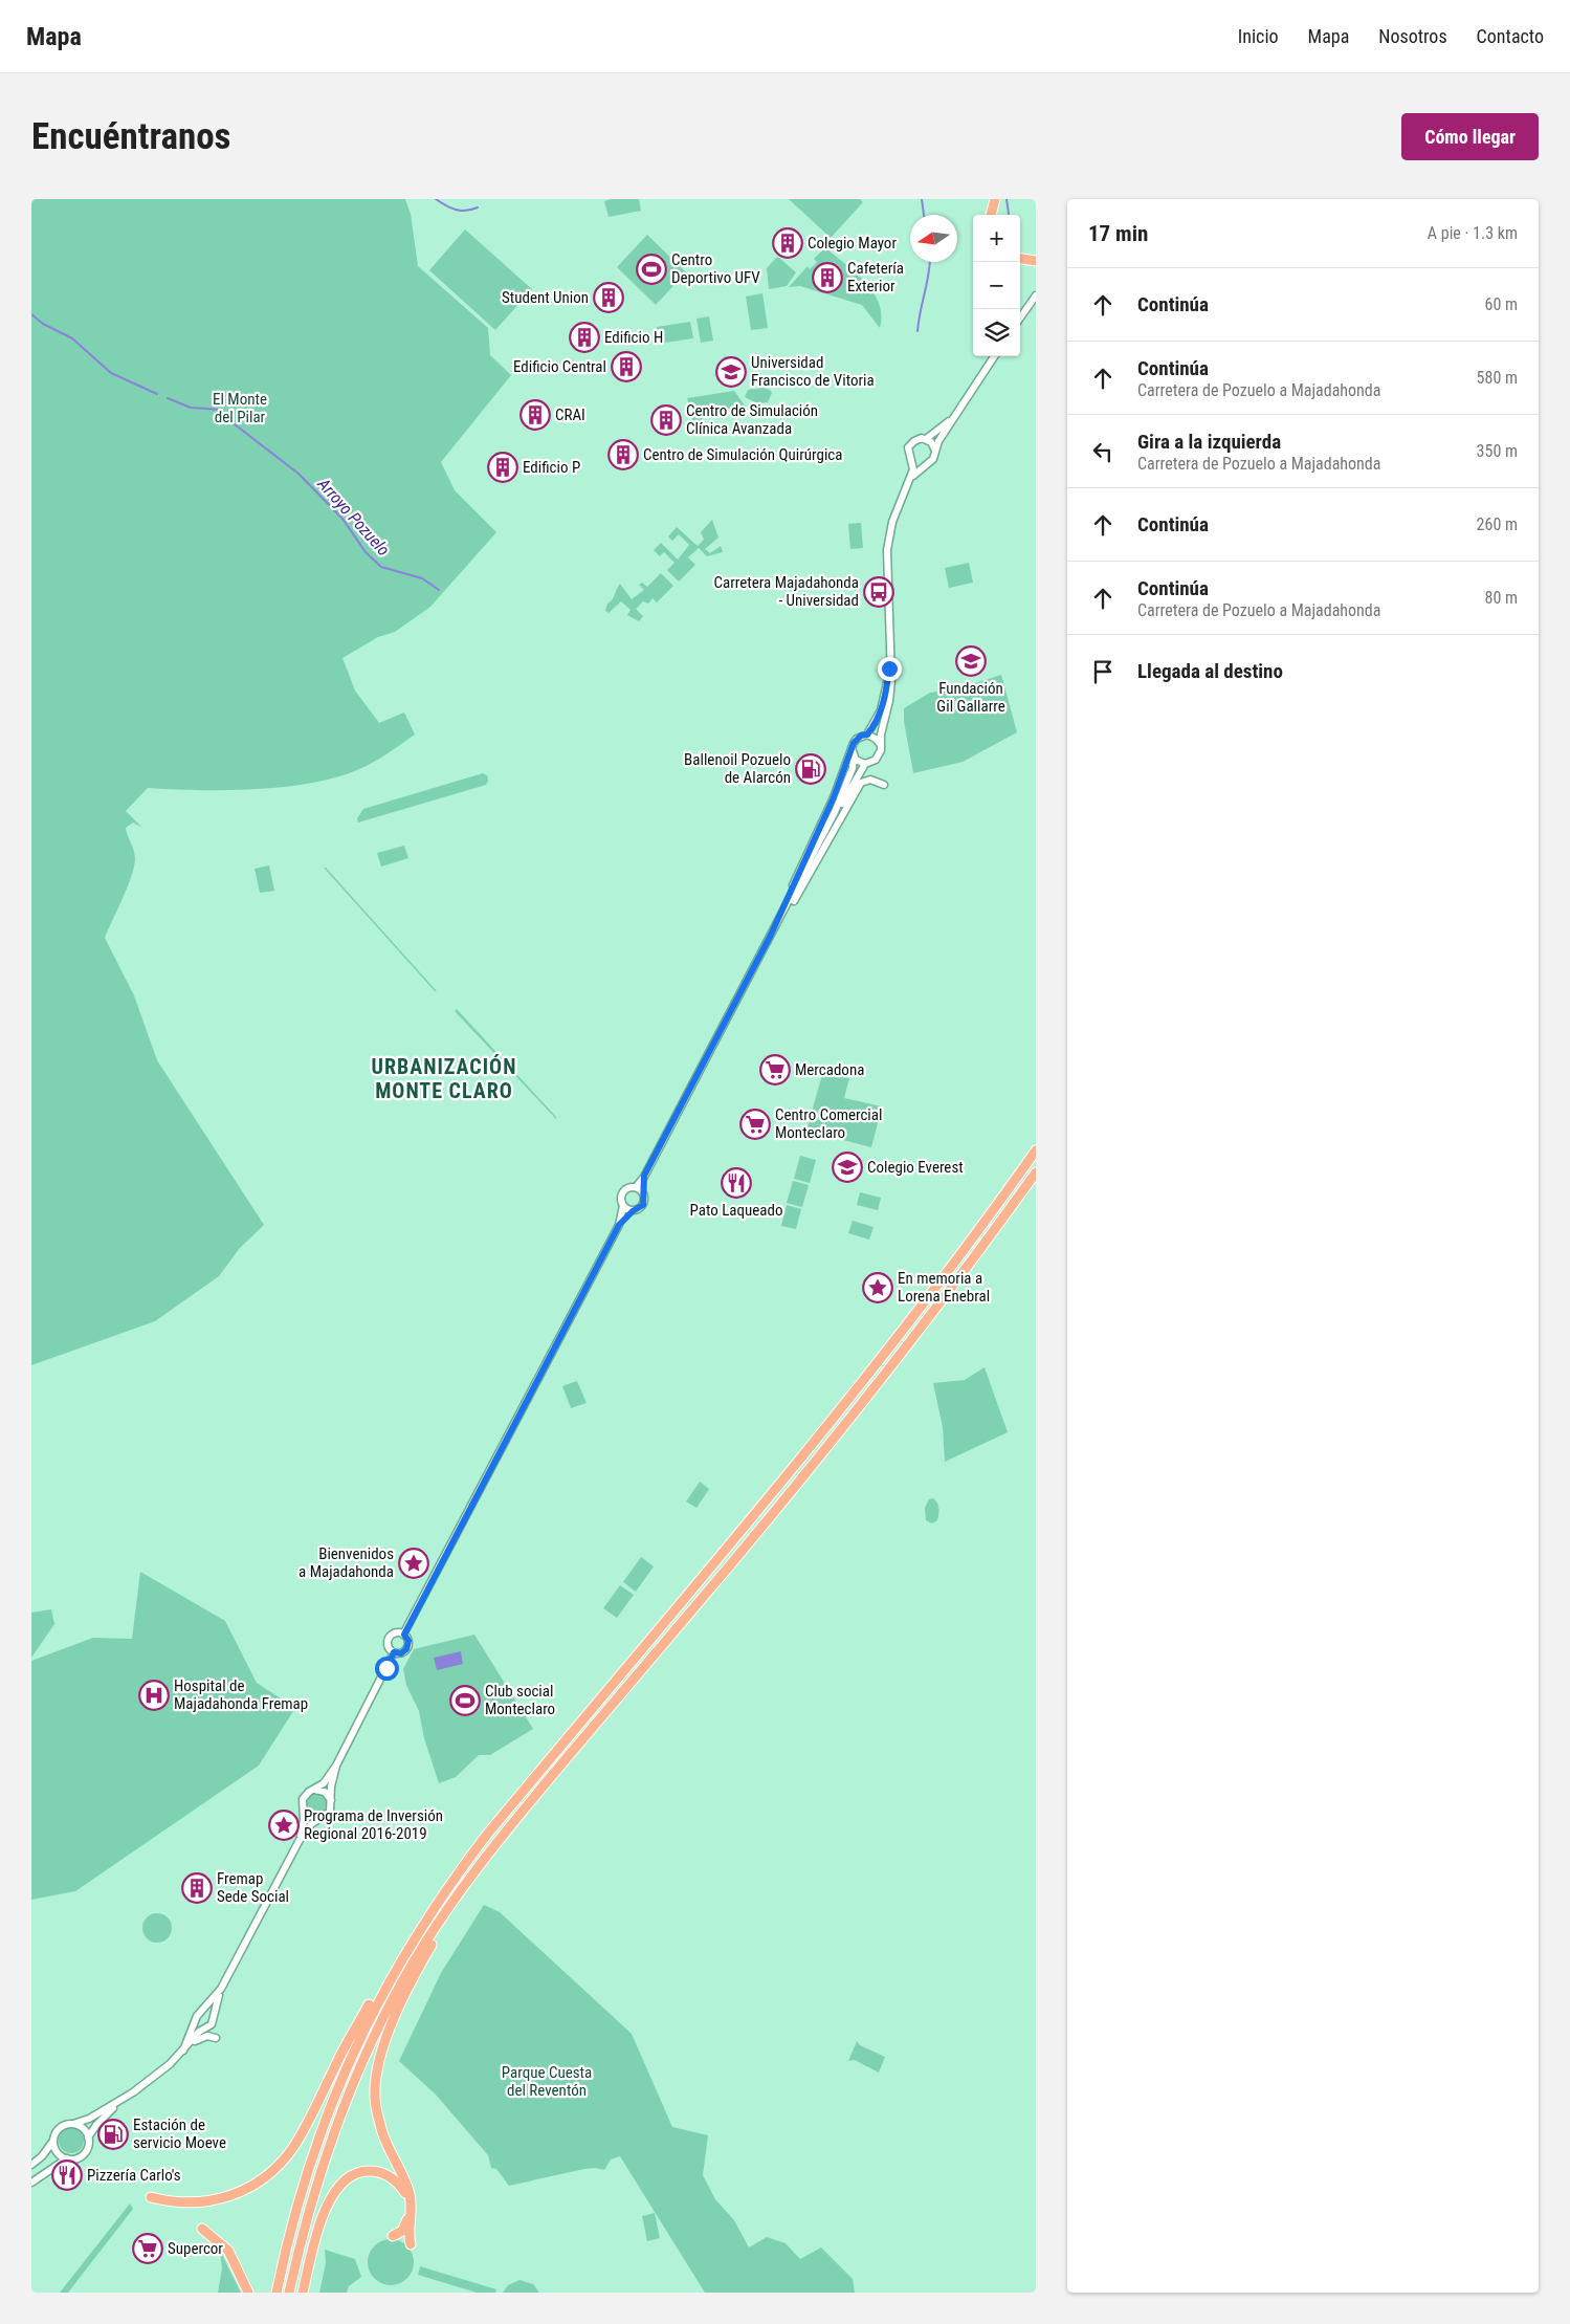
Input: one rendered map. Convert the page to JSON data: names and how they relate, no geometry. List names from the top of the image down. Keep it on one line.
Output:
{"districts":["URBANIZACIÓN MONTE CLARO"],"water":["Arroyo Pozuelo"],"parks":["El Monte del Pilar","Parque Cuesta del Reventón"],"places":{"building":["Colegio Mayor","Cafetería Exterior","Student Union","Edificio H","Edificio Central","CRAI","Centro de Simulación Clínica Avanzada","Centro de Simulación Quirúrgica","Edificio P","Fremap Sede Social"],"sports":["Centro Deportivo UFV","Club social Monteclaro"],"school or university":["Universidad Francisco de Vitoria","Fundación Gil Gallarre","Colegio Everest"],"bus stop":["Carretera Majadahonda - Universidad"],"fuel station":["Ballenoil Pozuelo de Alarcón","Estación de servicio Moeve"],"supermarket":["Mercadona","Centro Comercial Monteclaro","Supercor"],"restaurant":["Pato Laqueado","Pizzería Carlo's"],"place":["En memoria a Lorena Enebral","Bienvenidos a Majadahonda","Programa de Inversión Regional 2016-2019"],"hospital":["Hospital de Majadahonda Fremap"]},"north":"left","page":{"header":"Mapa","nav":["Inicio","Mapa","Nosotros","Contacto"],"buttons":"Cómo llegar","title":"Encuéntranos","heading":["17 min","A pie · 1.3 km"],"map_buttons":["+","−"],"list":[["Continúa","60 m"],["Continúa","Carretera de Pozuelo a Majadahonda","580 m"],["Gira a la izquierda","Carretera de Pozuelo a Majadahonda","350 m"],["Continúa","260 m"],["Continúa","Carretera de Pozuelo a Majadahonda","80 m"],"Llegada al destino"]}}
